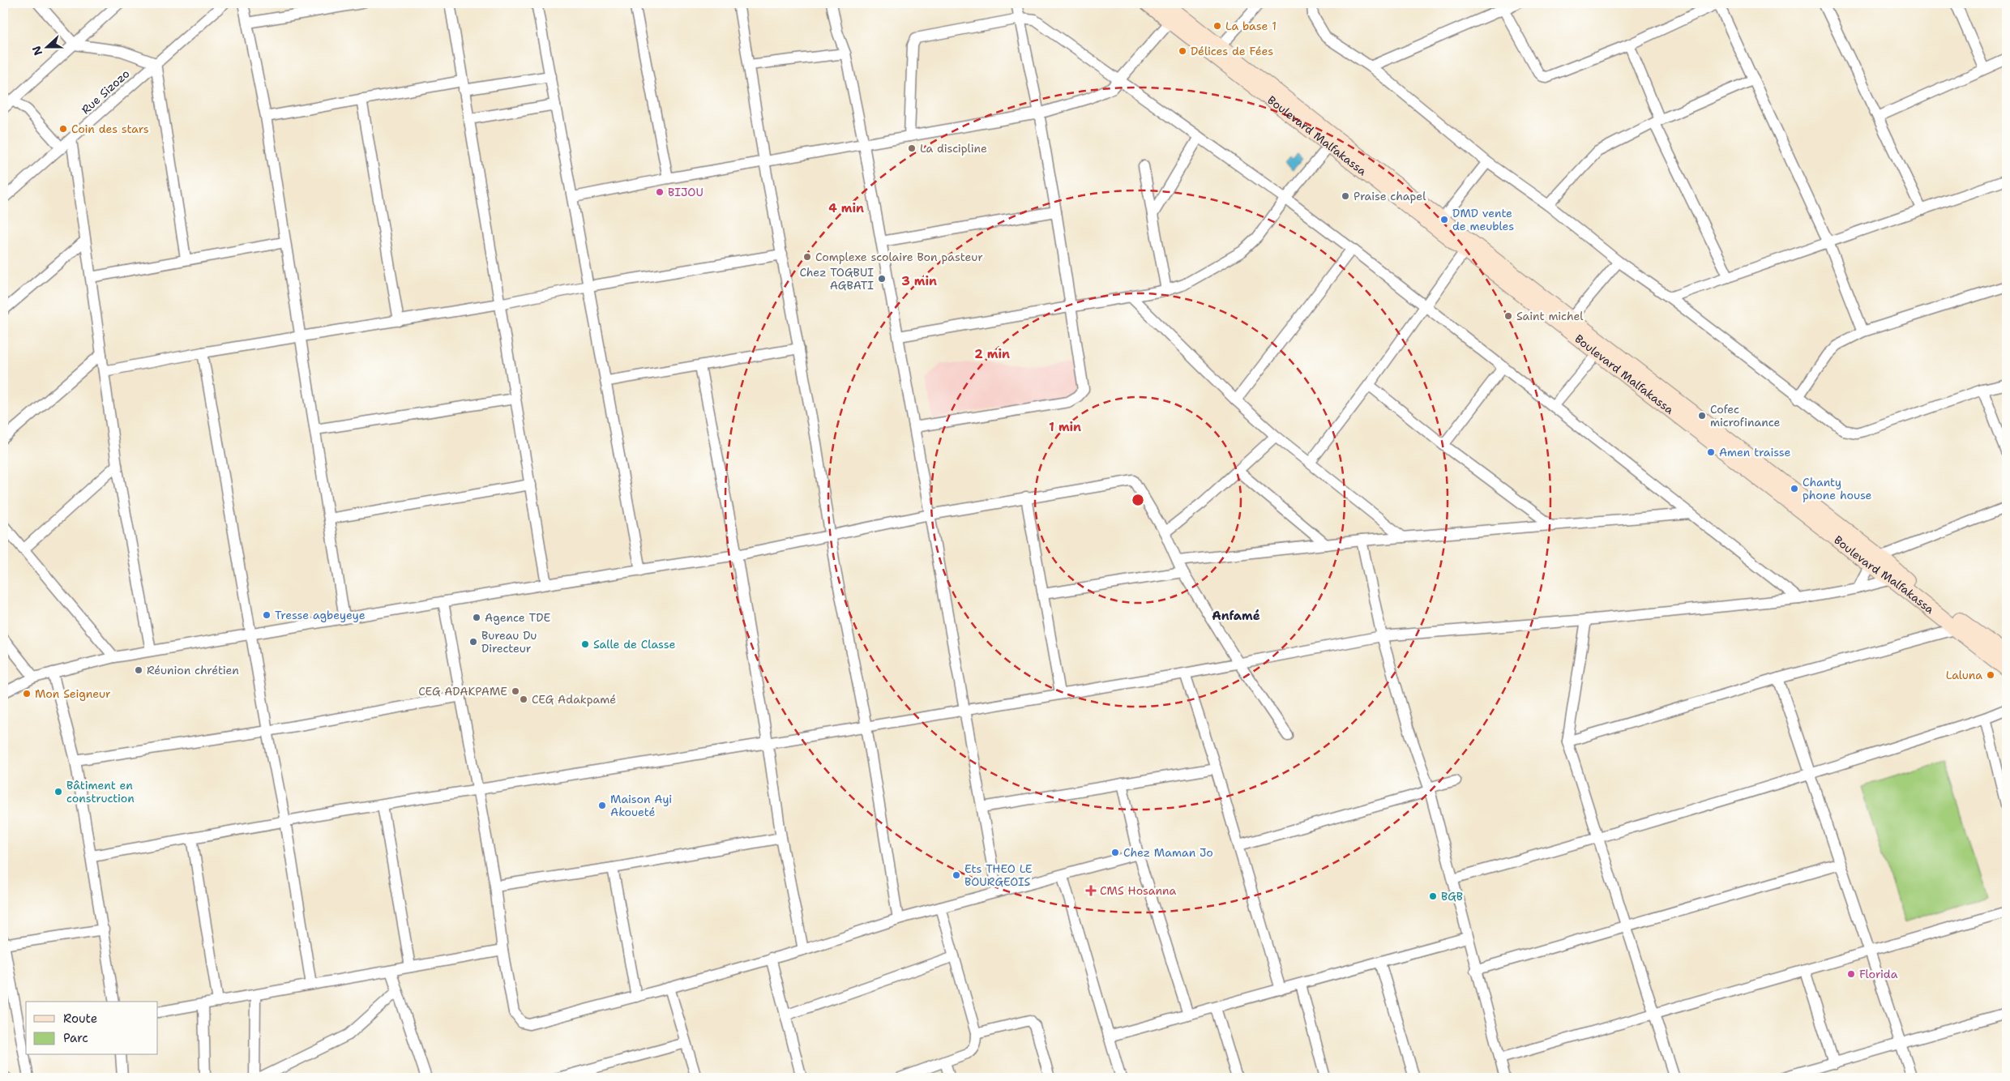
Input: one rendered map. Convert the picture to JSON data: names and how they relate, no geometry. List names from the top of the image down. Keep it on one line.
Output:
{"streets":{"main road":["Boulevard Malfakassa"],"street":["Rue Sizozo"]},"districts":["Anfamé"],"places":{"other":["La base 1","Délices de Fées","Coin des stars","La discipline","BIJOU","Praise chapel","DMD vente de meubles","Complexe scolaire Bon pasteur","Chez TOGBUI AGBATI","Saint michel","Cofec microfinance","Amen traisse","Chanty phone house","Tresse agbeyeye","Agence TDE","Bureau Du Directeur","Salle de Classe","Réunion chrétien","Laluna","CEG ADAKPAME","Mon Seigneur","CEG Adakpamé","Bâtiment en construction","Maison Ayi Akoueté","Chez Maman Jo","Ets THEO LE BOURGEOIS","BGB","Florida"],"health":["CMS Hosanna"]},"legend":["Route","Parc"],"north":"left","rings":["4 min","3 min","2 min","1 min"]}
